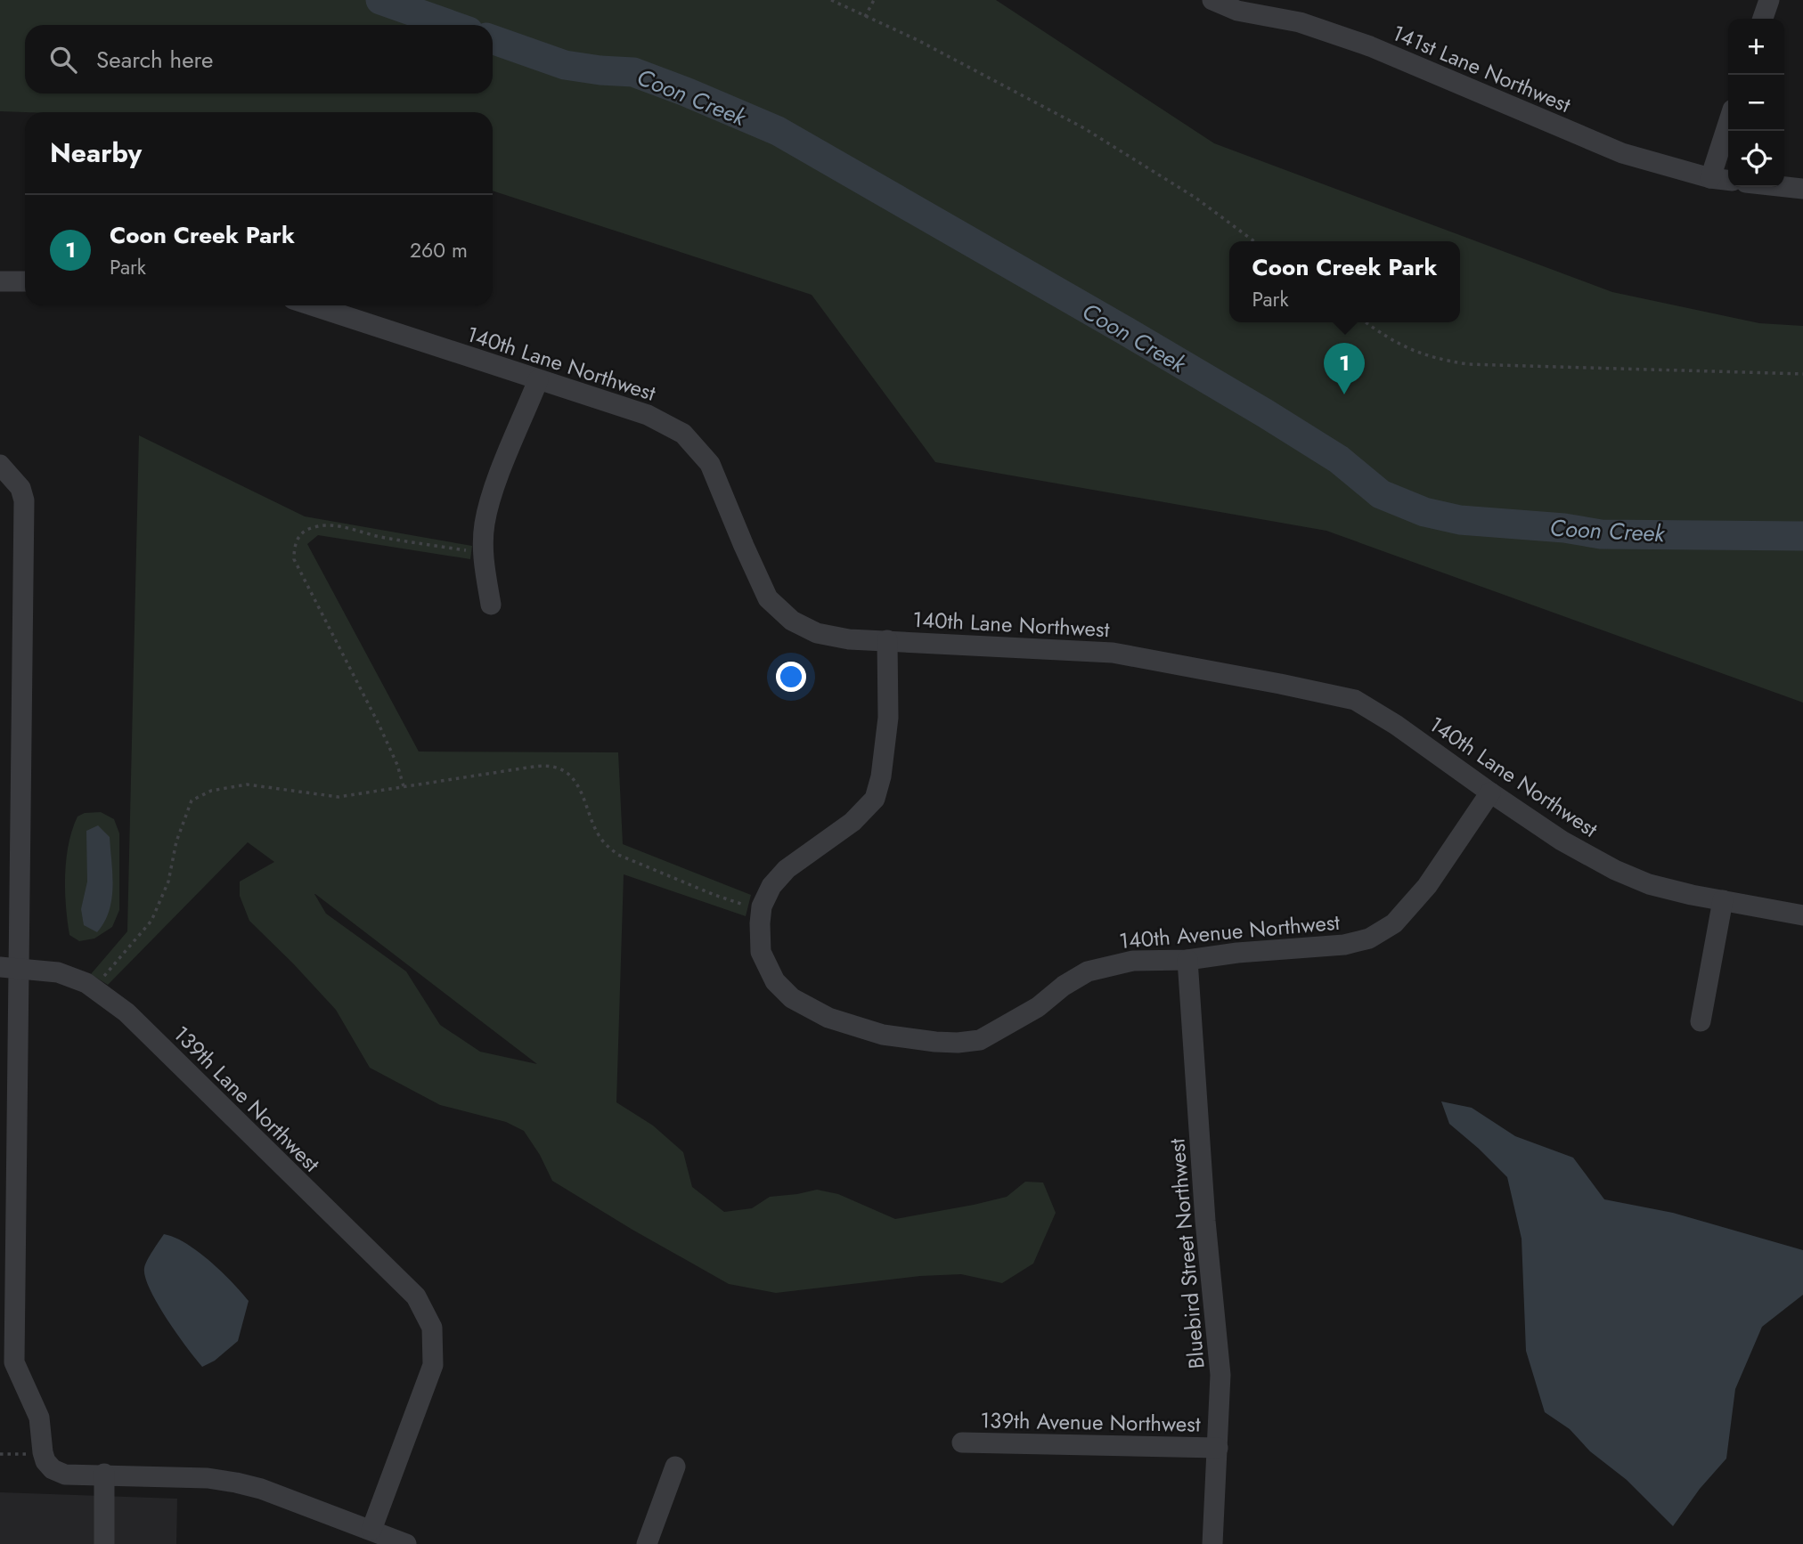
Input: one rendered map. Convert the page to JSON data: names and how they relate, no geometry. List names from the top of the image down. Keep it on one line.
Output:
{"streets":{"street":["141st Lane Northwest","140th Lane Northwest","140th Avenue Northwest","139th Lane Northwest","Bluebird Street Northwest","139th Avenue Northwest"]},"crossings":[["140th Lane Northwest","140th Avenue Northwest"],["140th Avenue Northwest","Bluebird Street Northwest"],["Bluebird Street Northwest","139th Avenue Northwest"]],"water":["Coon Creek"],"page":{"map_buttons":["+","−"],"search":"Search here","heading":"Nearby","list":[{"mark":"1","name":"Coon Creek Park","note":"Park","value":"260 m"}],"popup":["Coon Creek Park","Park"],"pins":"1"}}
